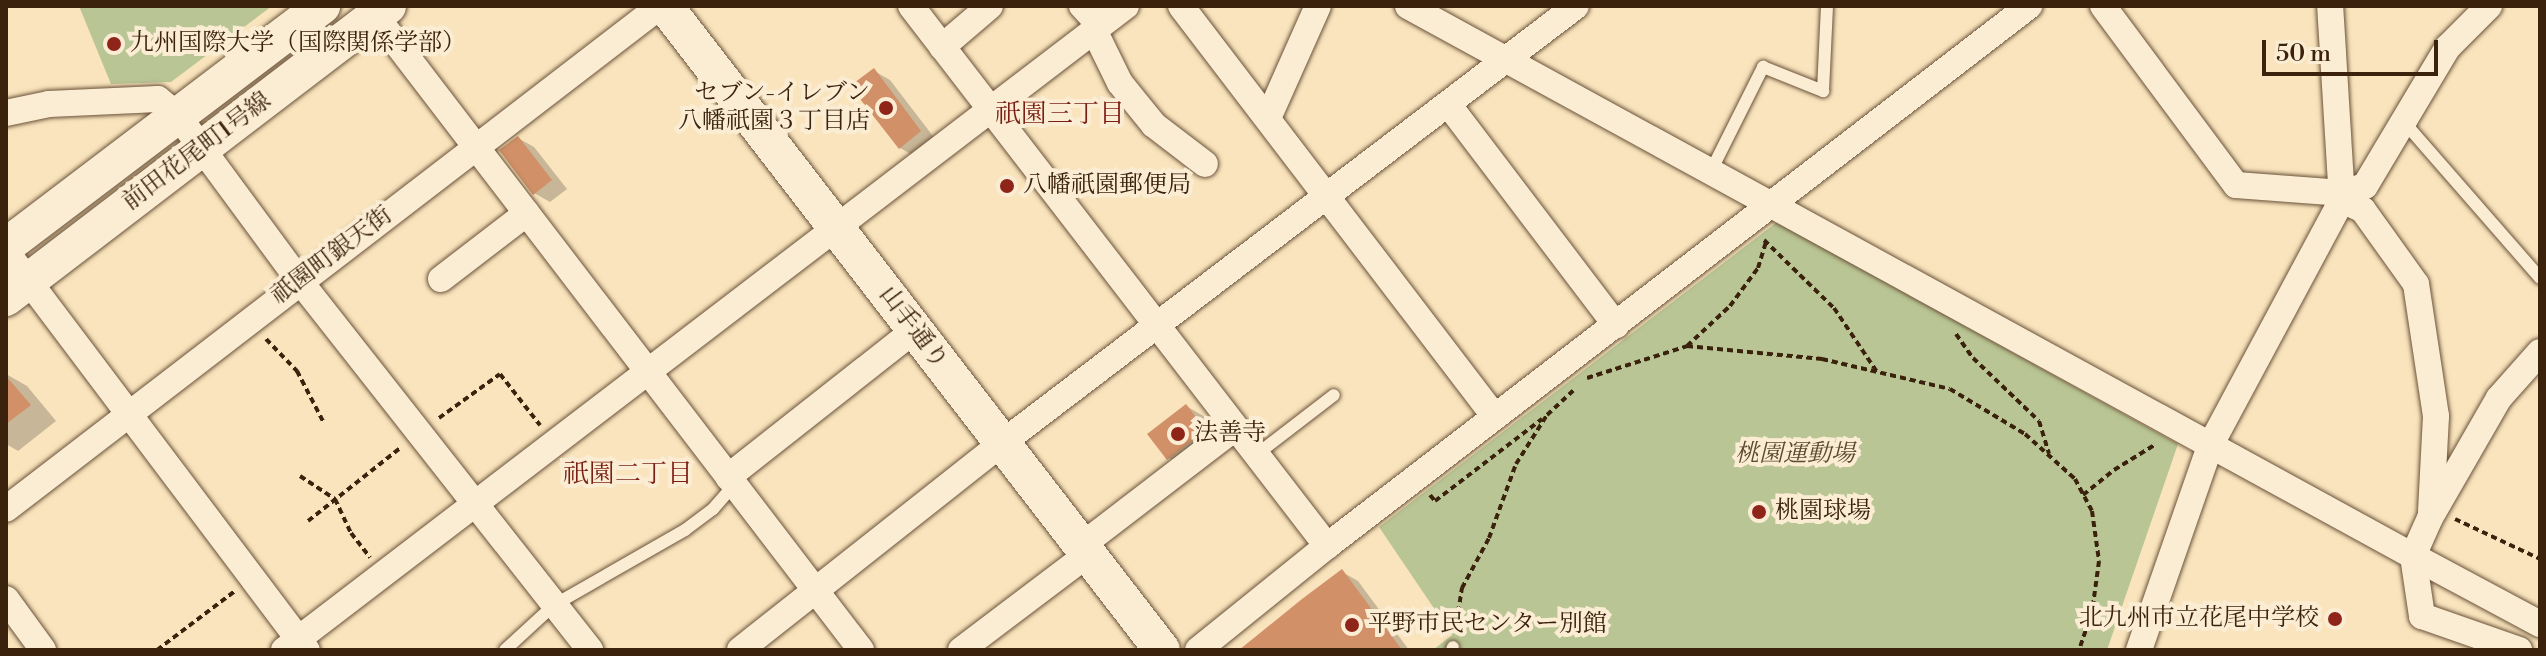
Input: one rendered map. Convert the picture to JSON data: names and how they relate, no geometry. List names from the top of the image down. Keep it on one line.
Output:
{"streets":{"street":["前田花尾町1号線","祇園町銀天街","山手通り"]},"crossings":[["祇園町銀天街","山手通り"]],"districts":["祇園三丁目","祇園二丁目"],"parks":["桃園運動場"],"places":["九州国際大学（国際関係学部）","セブン-イレブン 八幡祇園３丁目店","八幡祇園郵便局","法善寺","桃園球場","北九州市立花尾中学校","平野市民センター別館"],"scale_bar":"50 m"}
